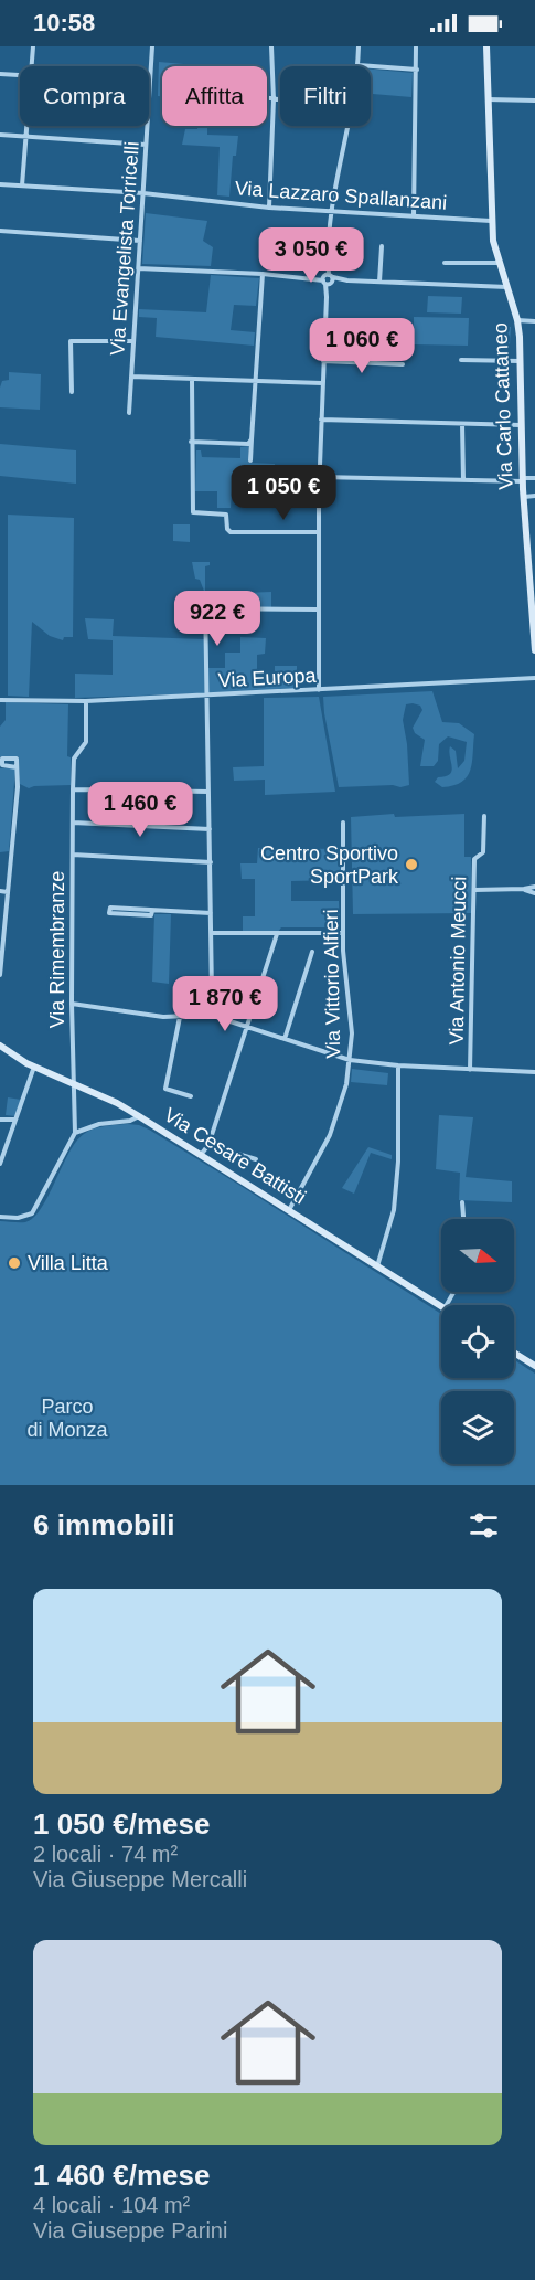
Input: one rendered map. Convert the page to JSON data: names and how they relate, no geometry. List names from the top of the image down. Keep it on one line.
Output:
{"streets":{"street":["Via Lazzaro Spallanzani","Via Evangelista Torricelli","Via Carlo Cattaneo","Via Europa","Via Rimembranze","Via Antonio Meucci","Via Vittorio Alfieri","Via Cesare Battisti"]},"crossings":[["Via Lazzaro Spallanzani","Via Evangelista Torricelli"],["Via Lazzaro Spallanzani","Via Carlo Cattaneo"],["Via Europa","Via Rimembranze"],["Via Rimembranze","Via Cesare Battisti"],["Via Vittorio Alfieri","Via Cesare Battisti"]],"parks":["Parco di Monza"],"places":["Centro Sportivo SportPark","Villa Litta"],"north":"right","page":{"status":"10:58","chip":["Compra","Affitta","Filtri"],"price":["3 050 €","1 060 €","1 050 €","922 €","1 460 €","1 870 €"],"heading":"6 immobili","list":[{"name":"1 050 €/mese","note":"2 locali · 74 m² · Via Giuseppe Mercalli"},{"name":"1 460 €/mese","note":"4 locali · 104 m² · Via Giuseppe Parini"}]}}
